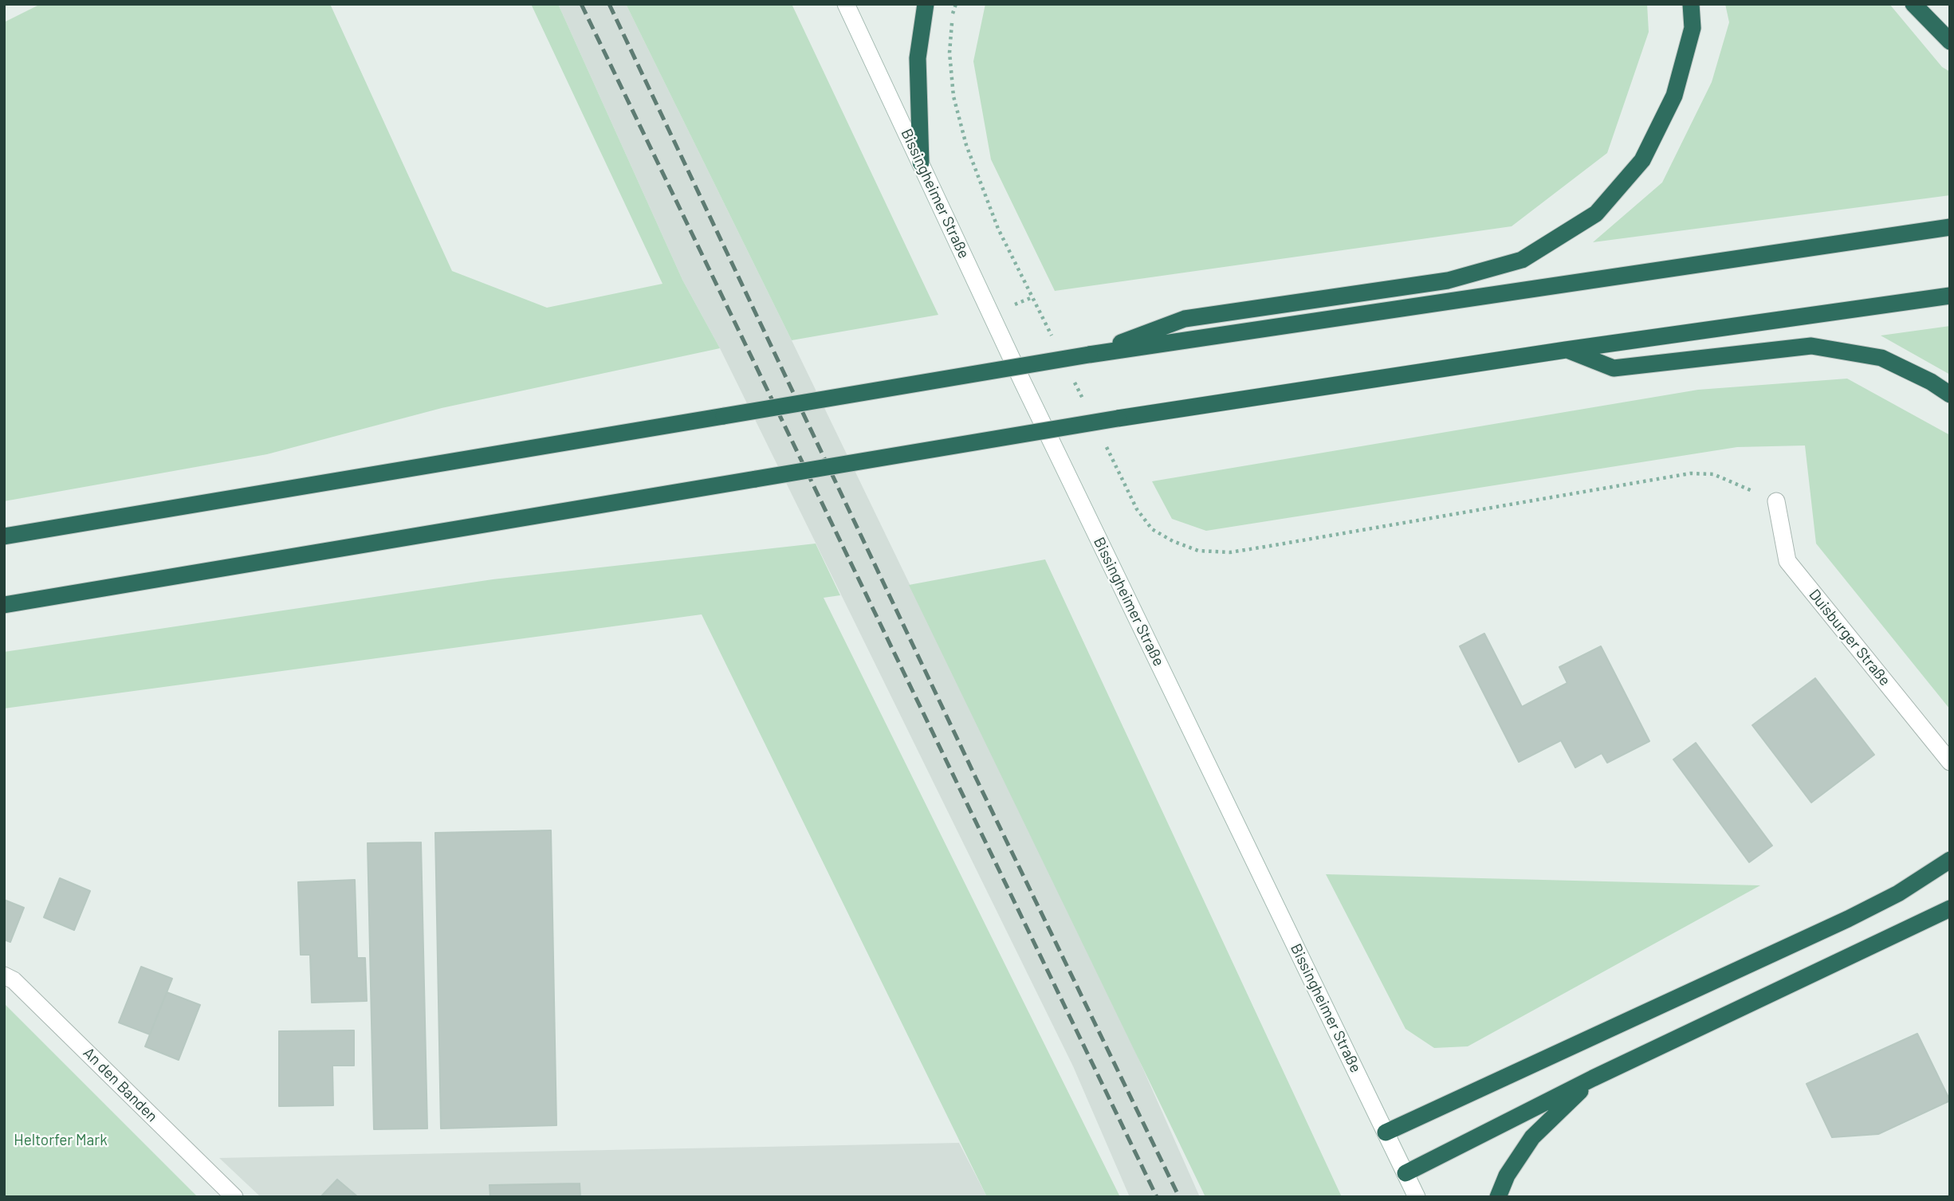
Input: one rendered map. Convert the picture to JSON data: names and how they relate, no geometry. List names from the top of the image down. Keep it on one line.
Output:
{"streets":{"street":["Bissingheimer Straße","Duisburger Straße","An den Banden"]},"parks":["Heltorfer Mark"]}
